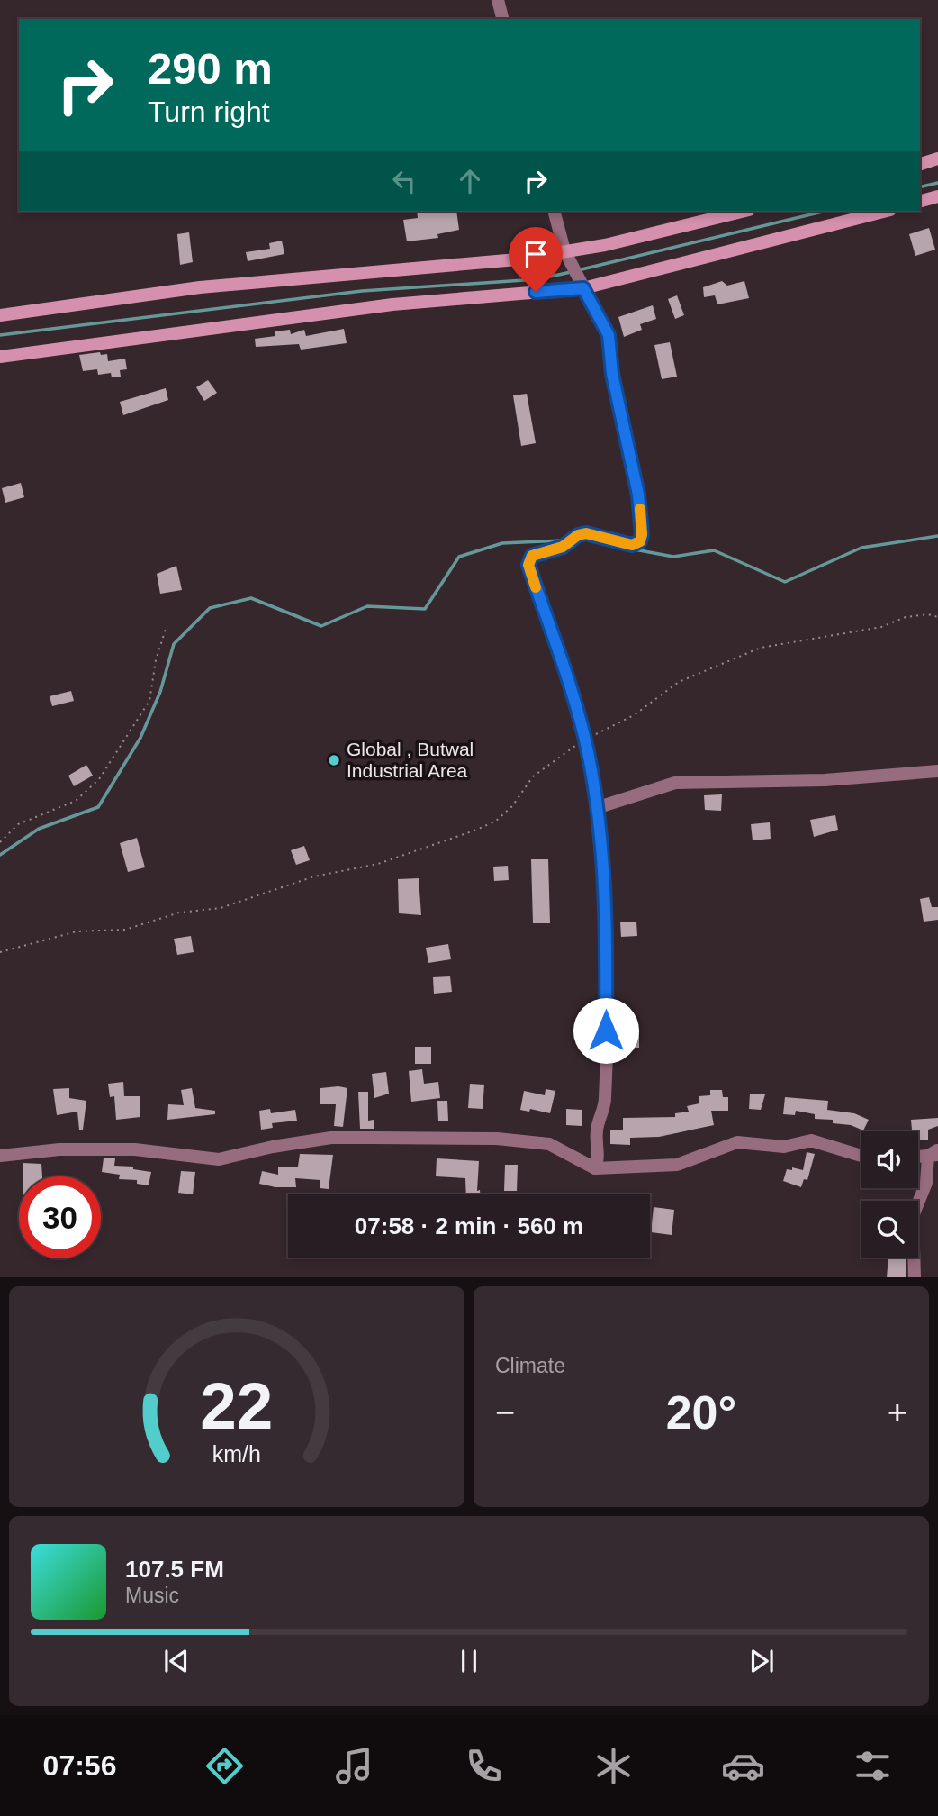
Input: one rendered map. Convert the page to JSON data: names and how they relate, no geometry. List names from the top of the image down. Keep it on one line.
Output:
{"places":["Global , Butwal Industrial Area"],"page":{"turn":["290 m","Turn right"],"limit":"30","trip":"07:58 · 2 min · 560 m","tile":"Climate","heat":["−","20°","+"],"song":["107.5 FM","Music"],"tabs":"07:56","gauge":["22","km/h"]}}
